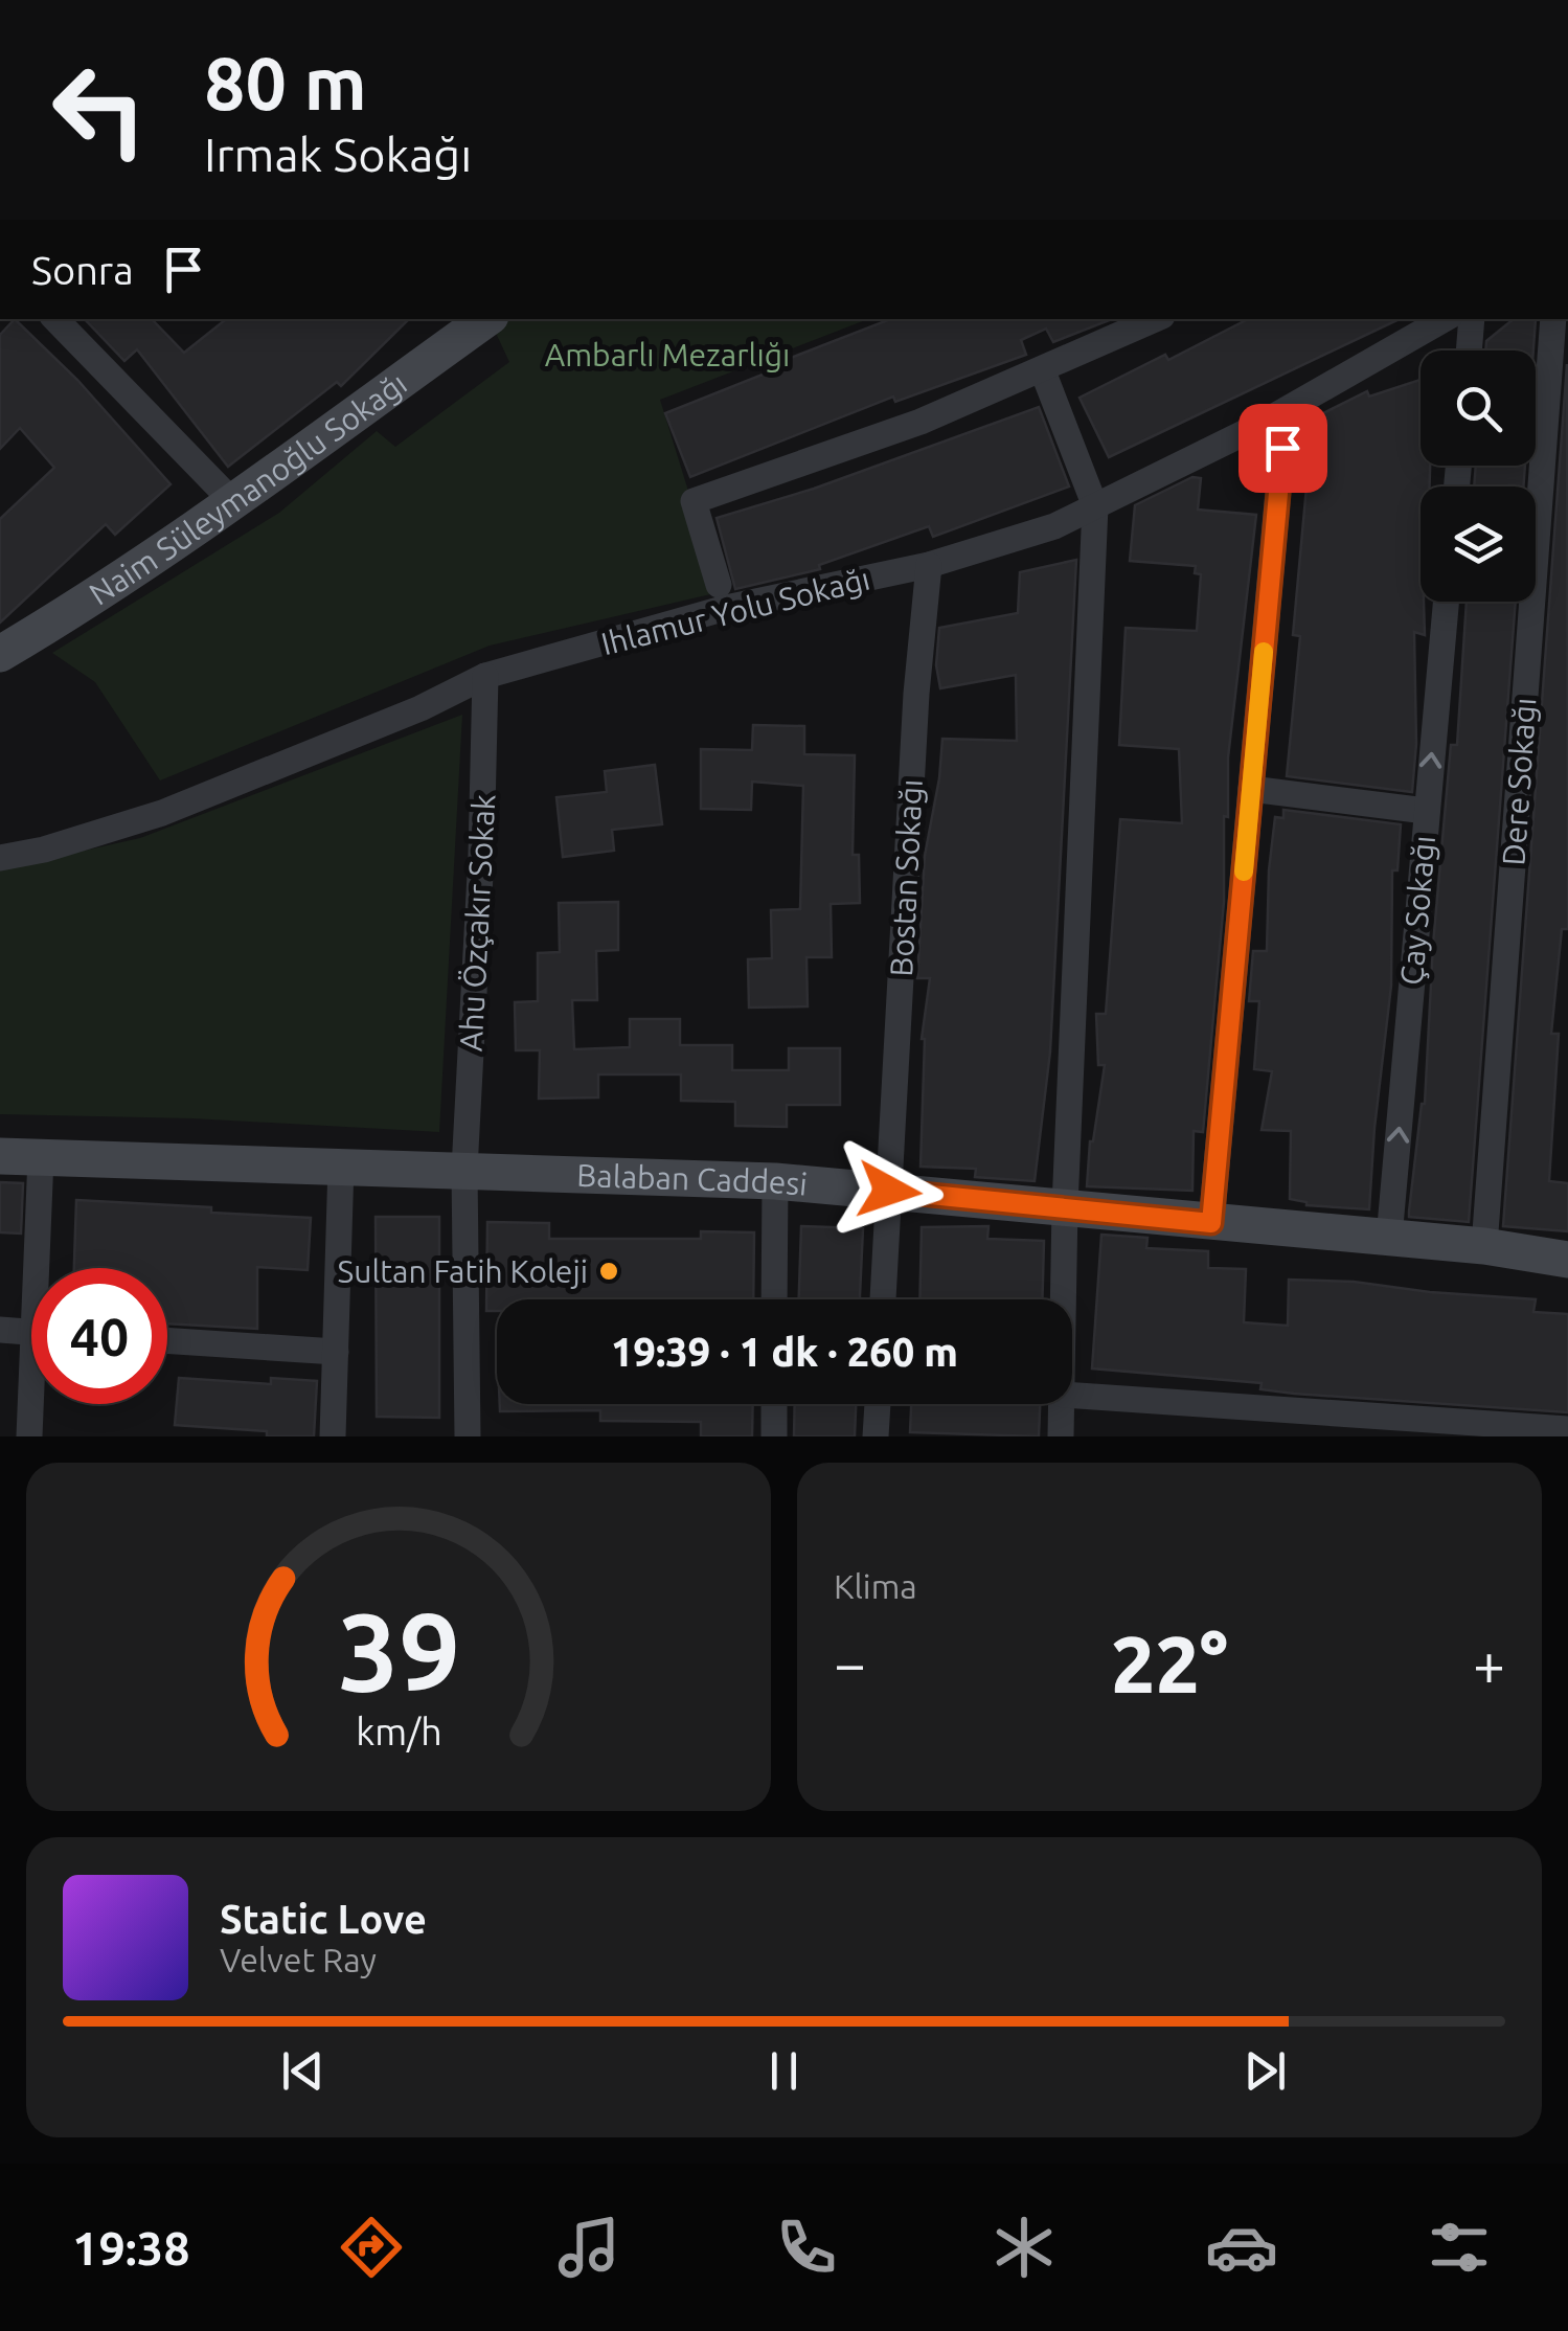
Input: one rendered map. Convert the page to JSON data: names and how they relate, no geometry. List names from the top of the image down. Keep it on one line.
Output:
{"streets":{"street":["Naim Süleymanoğlu Sokağı","Ihlamur Yolu Sokağı","Dere Sokağı","Bostan Sokağı","Çay Sokağı","Ahu Özçakır Sokak","Balaban Caddesi"]},"crossings":[["Ihlamur Yolu Sokağı","Bostan Sokağı"],["Ihlamur Yolu Sokağı","Ahu Özçakır Sokak"],["Dere Sokağı","Balaban Caddesi"],["Bostan Sokağı","Balaban Caddesi"],["Çay Sokağı","Balaban Caddesi"],["Ahu Özçakır Sokak","Balaban Caddesi"]],"parks":["Ambarlı Mezarlığı"],"places":["Sultan Fatih Koleji"],"page":{"turn":["80 m","Irmak Sokağı"],"then":"Sonra","limit":"40","trip":"19:39 · 1 dk · 260 m","tile":"Klima","heat":["−","22°","+"],"song":["Static Love","Velvet Ray"],"tabs":"19:38","gauge":["39","km/h"]}}
